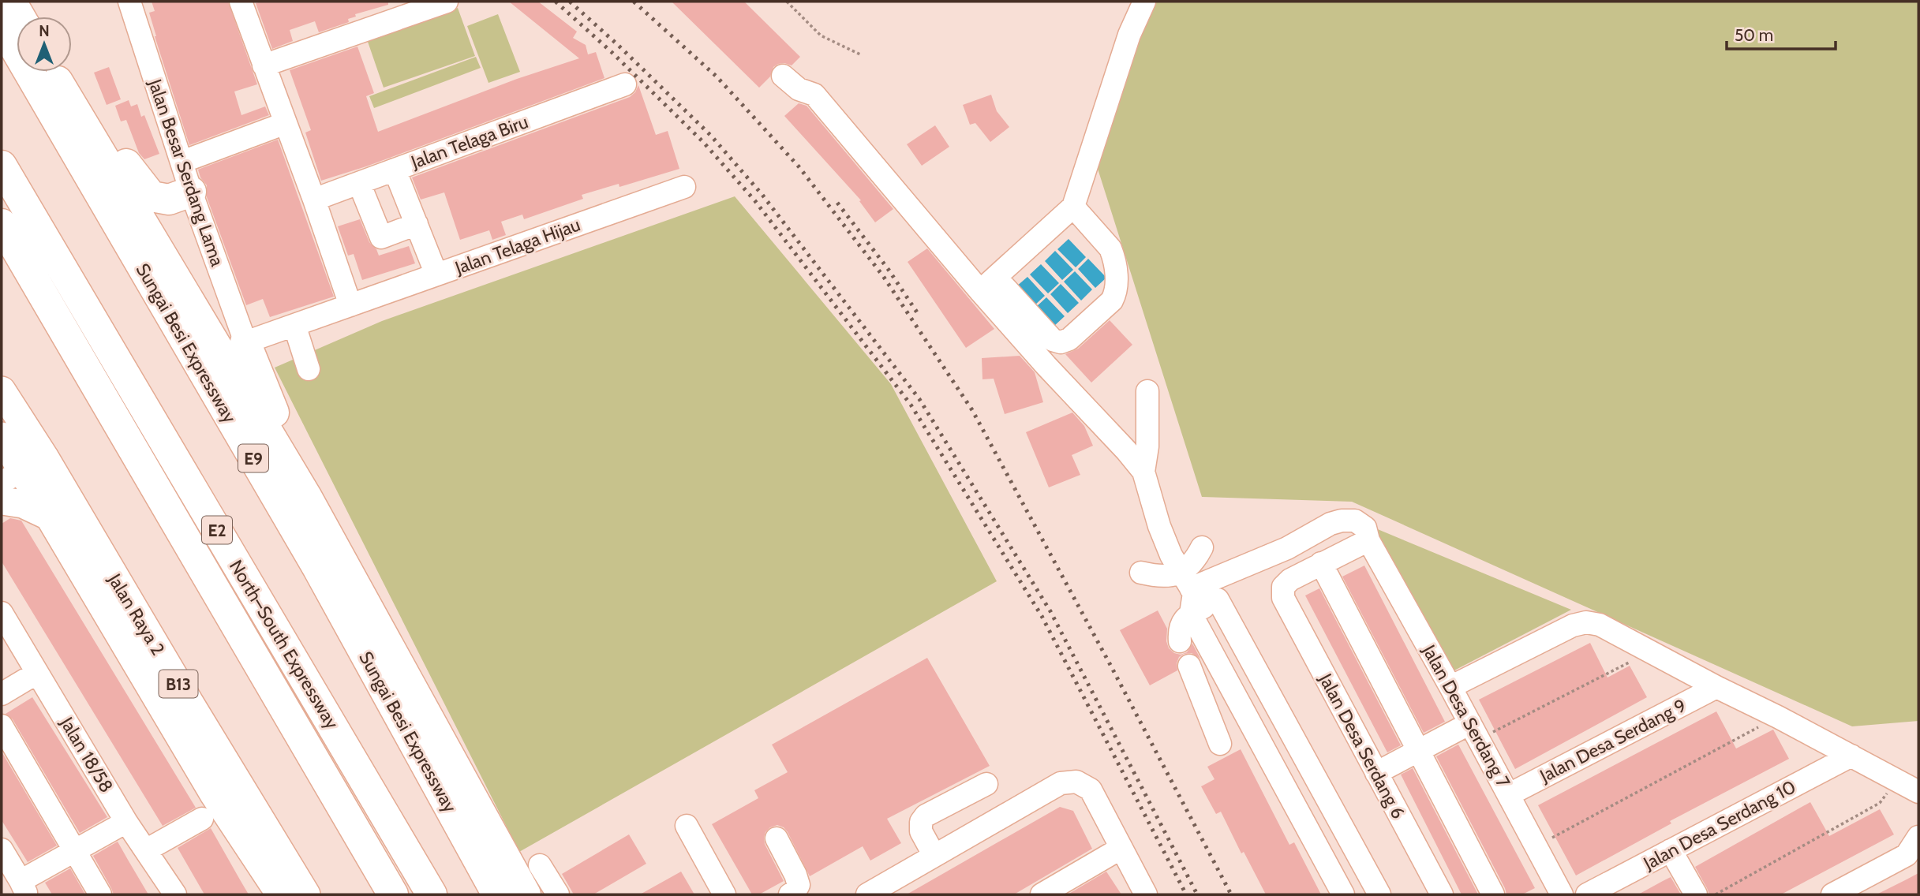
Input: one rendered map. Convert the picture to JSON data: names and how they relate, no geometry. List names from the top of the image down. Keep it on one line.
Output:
{"streets":{"highway":["Sungai Besi Expressway","E9","E2","North–South Expressway"],"main road":["Jalan Raya 2","B13"],"street":["Jalan Telaga Biru","Jalan Besar Serdang Lama","Jalan Telaga Hijau","Jalan Desa Serdang 7","Jalan Desa Serdang 9","Jalan Desa Serdang 6","Jalan 18/58","Jalan Desa Serdang 10"]},"crossings":[["Jalan Besar Serdang Lama","Jalan Telaga Hijau"],["Jalan Desa Serdang 7","Jalan Desa Serdang 9"]],"scale_bar":"50 m","north":"top"}
